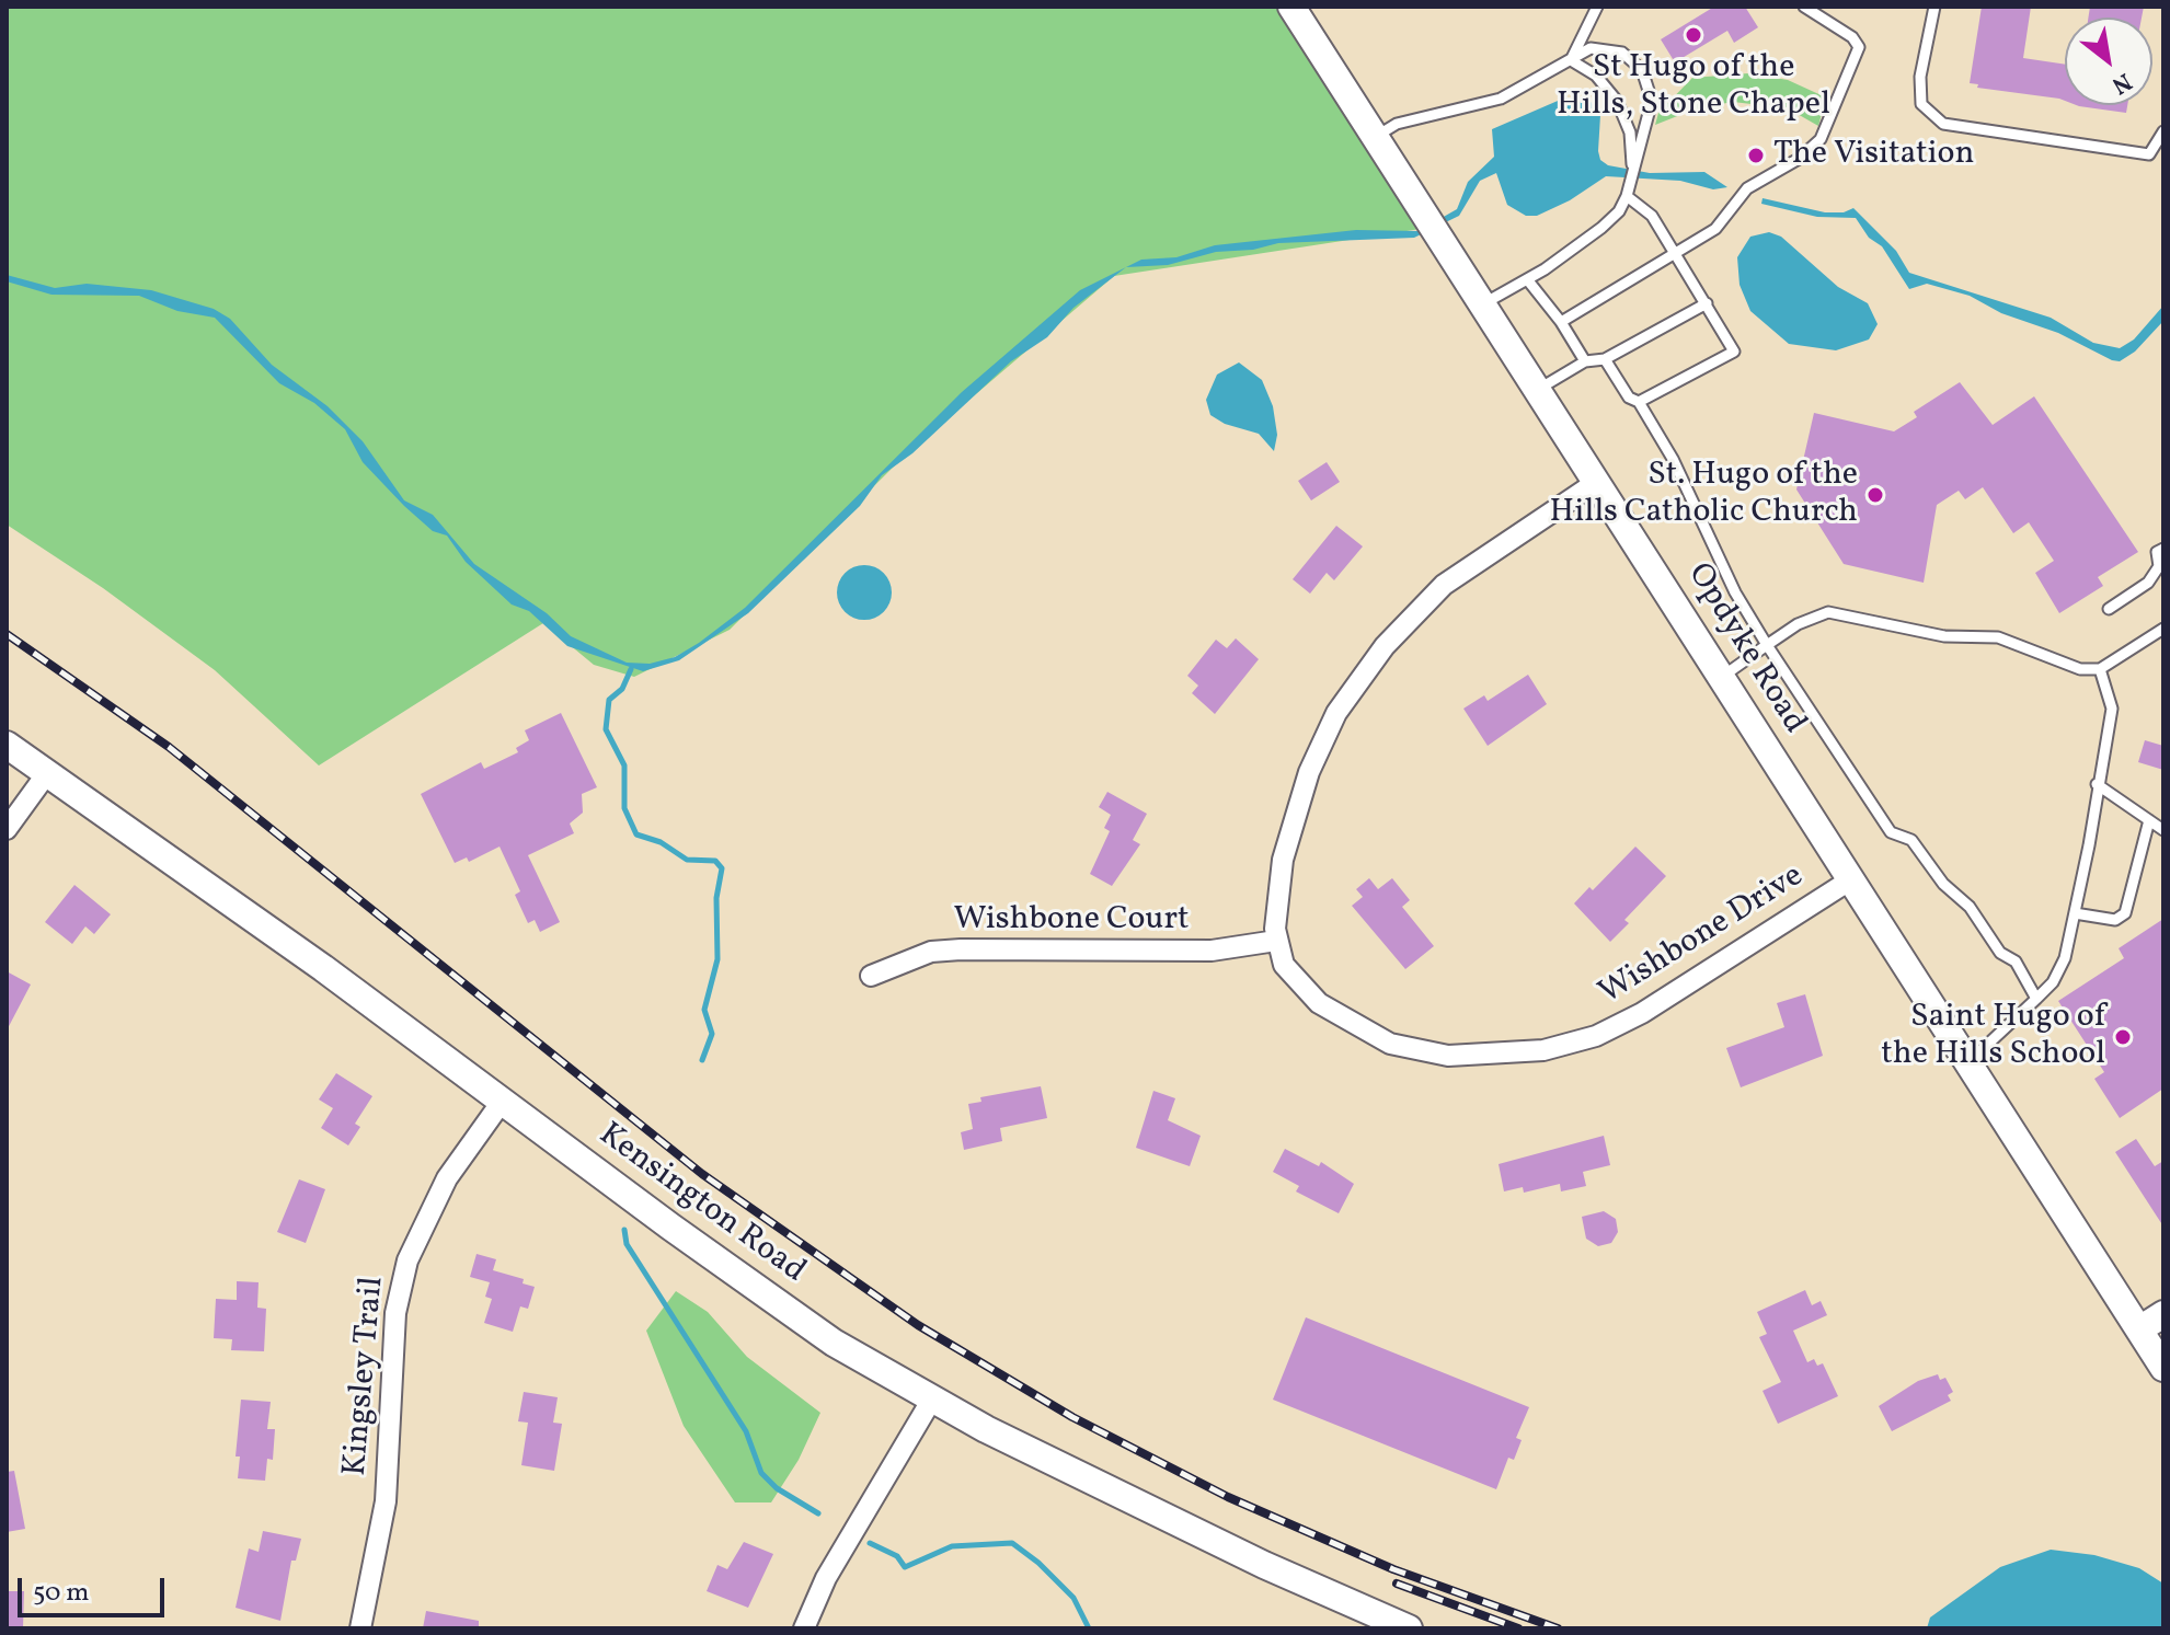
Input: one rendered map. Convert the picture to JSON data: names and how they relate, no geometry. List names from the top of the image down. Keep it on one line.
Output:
{"streets":{"street":["Opdyke Road","Wishbone Court","Wishbone Drive","Kensington Road","Kingsley Trail"]},"crossings":[["Opdyke Road","Wishbone Drive"],["Wishbone Court","Wishbone Drive"],["Kensington Road","Kingsley Trail"]],"places":["St Hugo of the Hills, Stone Chapel","The Visitation","St. Hugo of the Hills Catholic Church","Saint Hugo of the Hills School"],"scale_bar":"50 m","north":"bottom right"}
